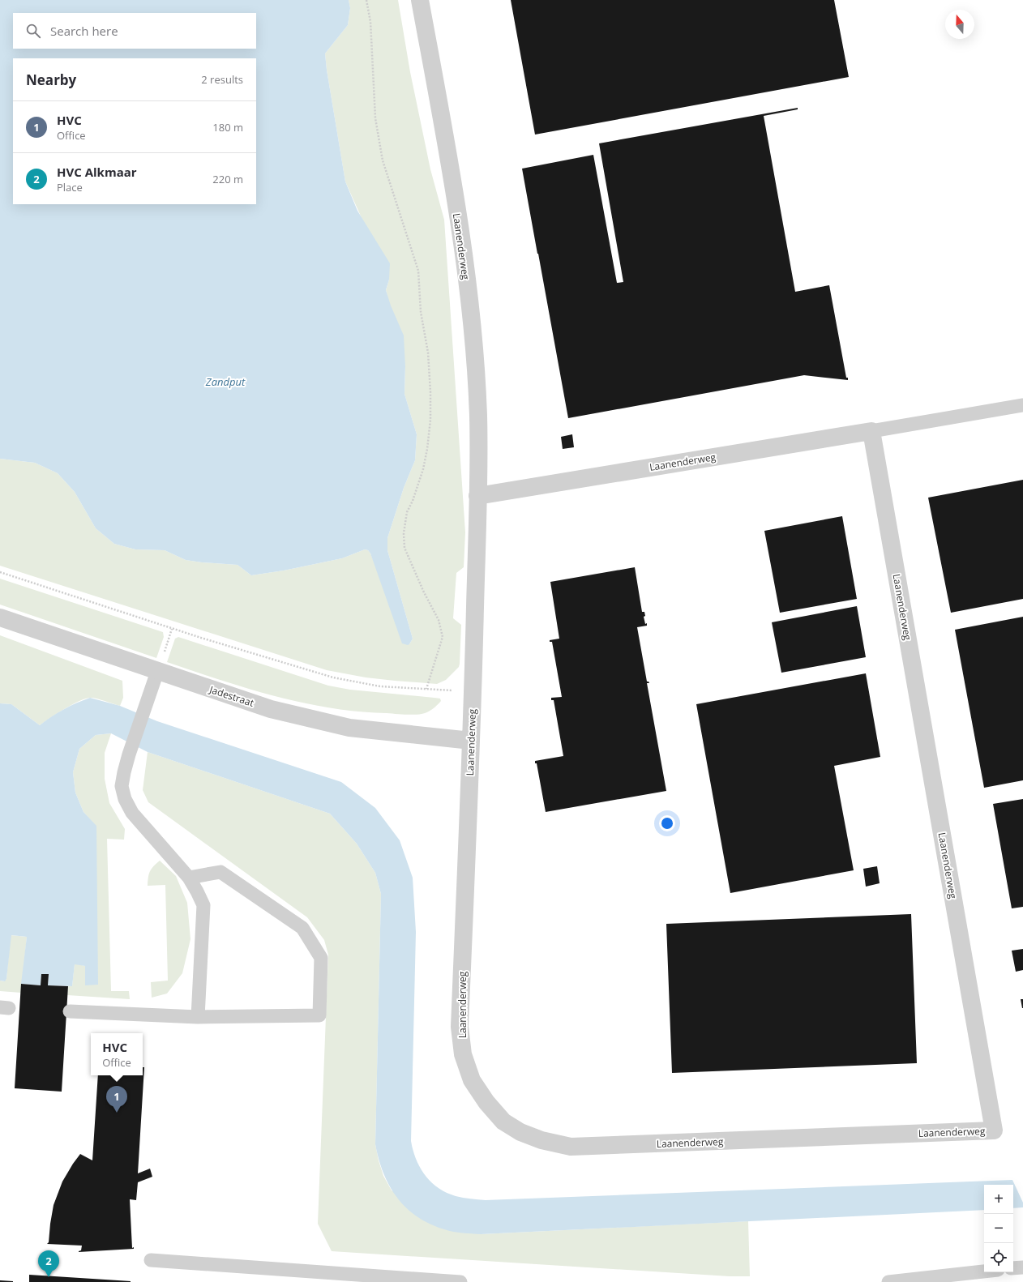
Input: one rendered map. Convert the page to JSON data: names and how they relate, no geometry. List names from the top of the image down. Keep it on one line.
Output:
{"streets":{"street":["Laanenderweg","Jadestraat"]},"crossings":[["Laanenderweg","Jadestraat"]],"water":["Zandput"],"north":"top","page":{"search":"Search here","heading":["Nearby","2 results"],"list":[{"mark":"1","name":"HVC","note":"Office","value":"180 m"},{"mark":"2","name":"HVC Alkmaar","note":"Place","value":"220 m"}],"popup":["HVC","Office"],"pins":["1","2"],"map_buttons":["+","−"]}}
